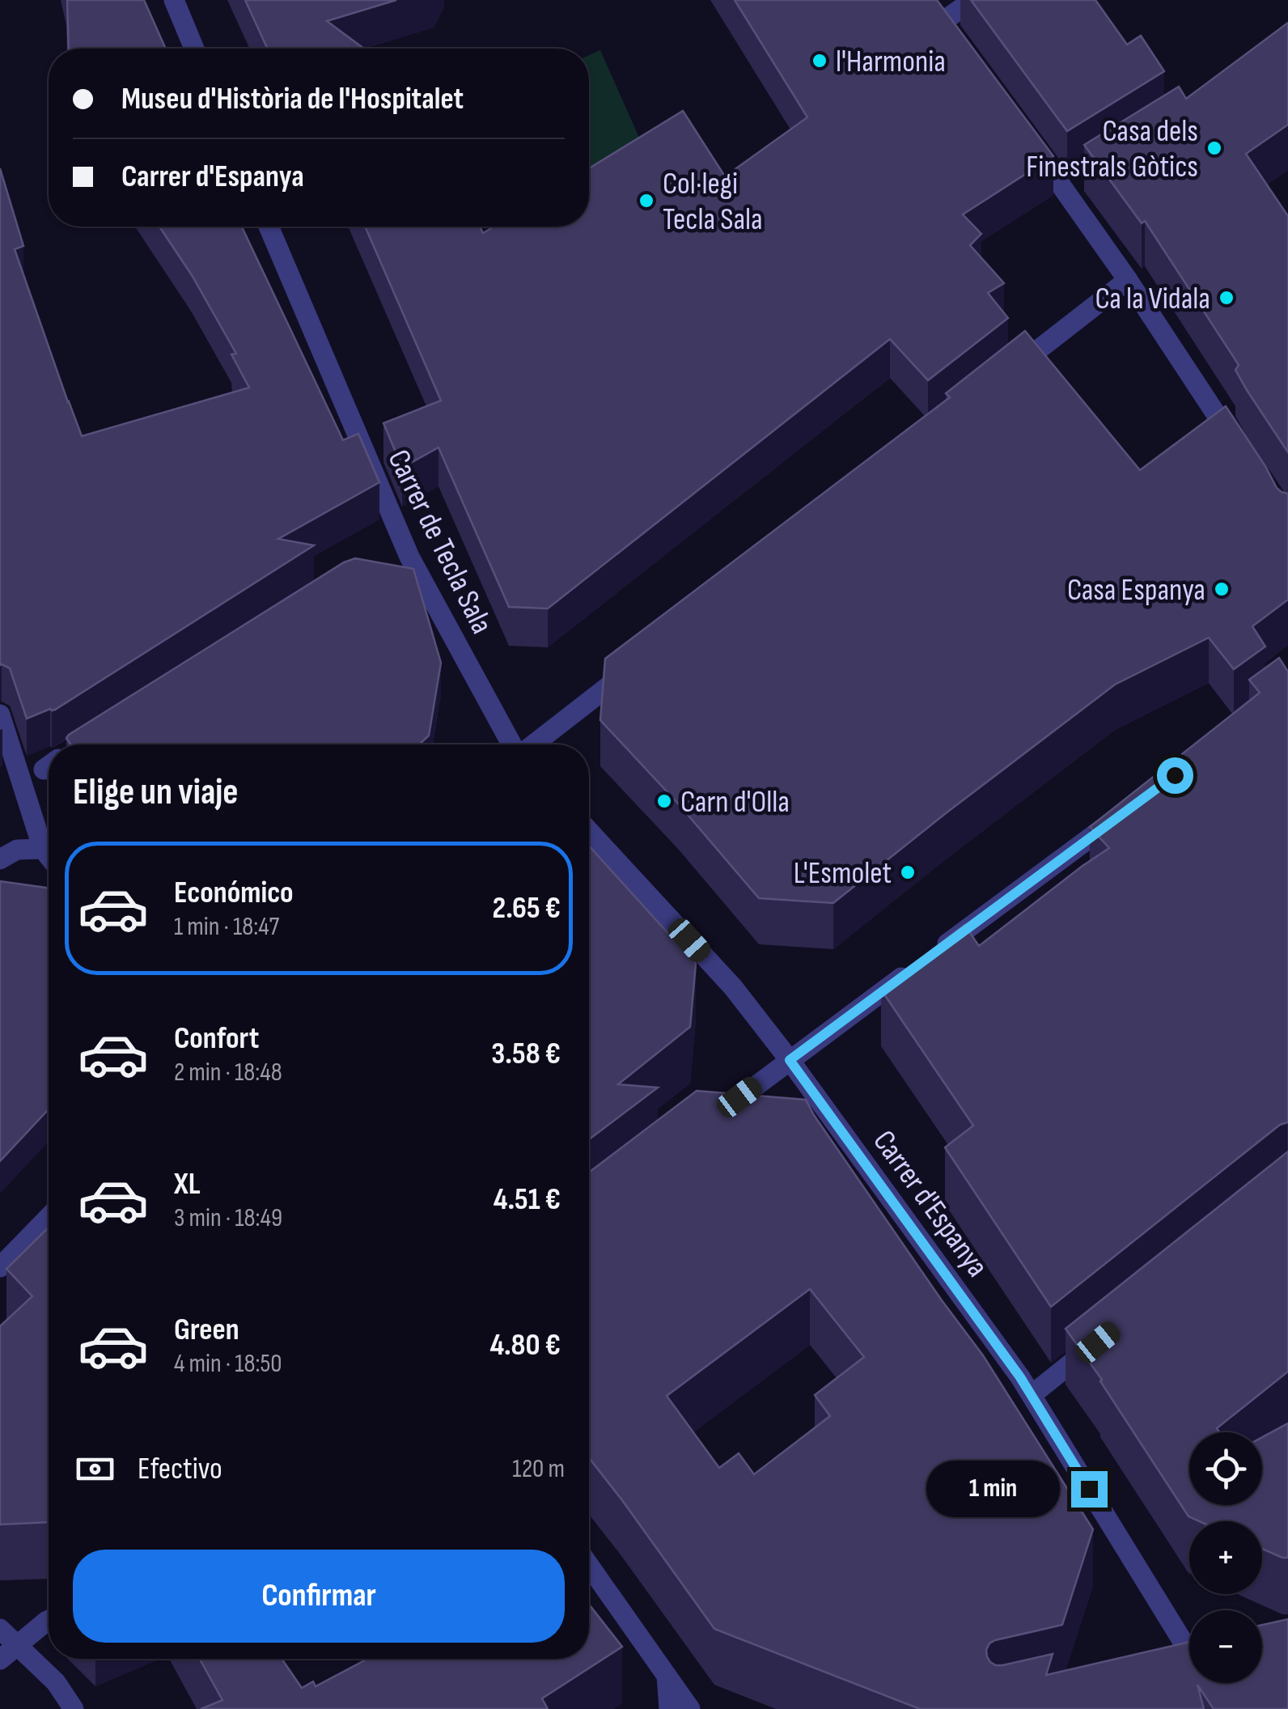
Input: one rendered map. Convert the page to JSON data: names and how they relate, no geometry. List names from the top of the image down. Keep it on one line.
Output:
{"streets":{"street":["Carrer de Tecla Sala","Carrer d'Espanya"]},"places":["l'Harmonia","Casa dels Finestrals Gòtics","Col·legi Tecla Sala","Ca la Vidala","Casa Espanya","Carn d'Olla","L'Esmolet"],"page":{"banner":["Museu d'Història de l'Hospitalet","Carrer d'Espanya"],"heading":"Elige un viaje","list":[{"name":"Económico","note":"1 min · 18:47","value":"2.65 €"},{"name":"Confort","note":"2 min · 18:48","value":"3.58 €"},{"name":"XL","note":"3 min · 18:49","value":"4.51 €"},{"name":"Green","note":"4 min · 18:50","value":"4.80 €"}],"pay":["Efectivo","120 m"],"map_buttons":["+","−"],"bubble":"1 min","buttons":"Confirmar"}}
